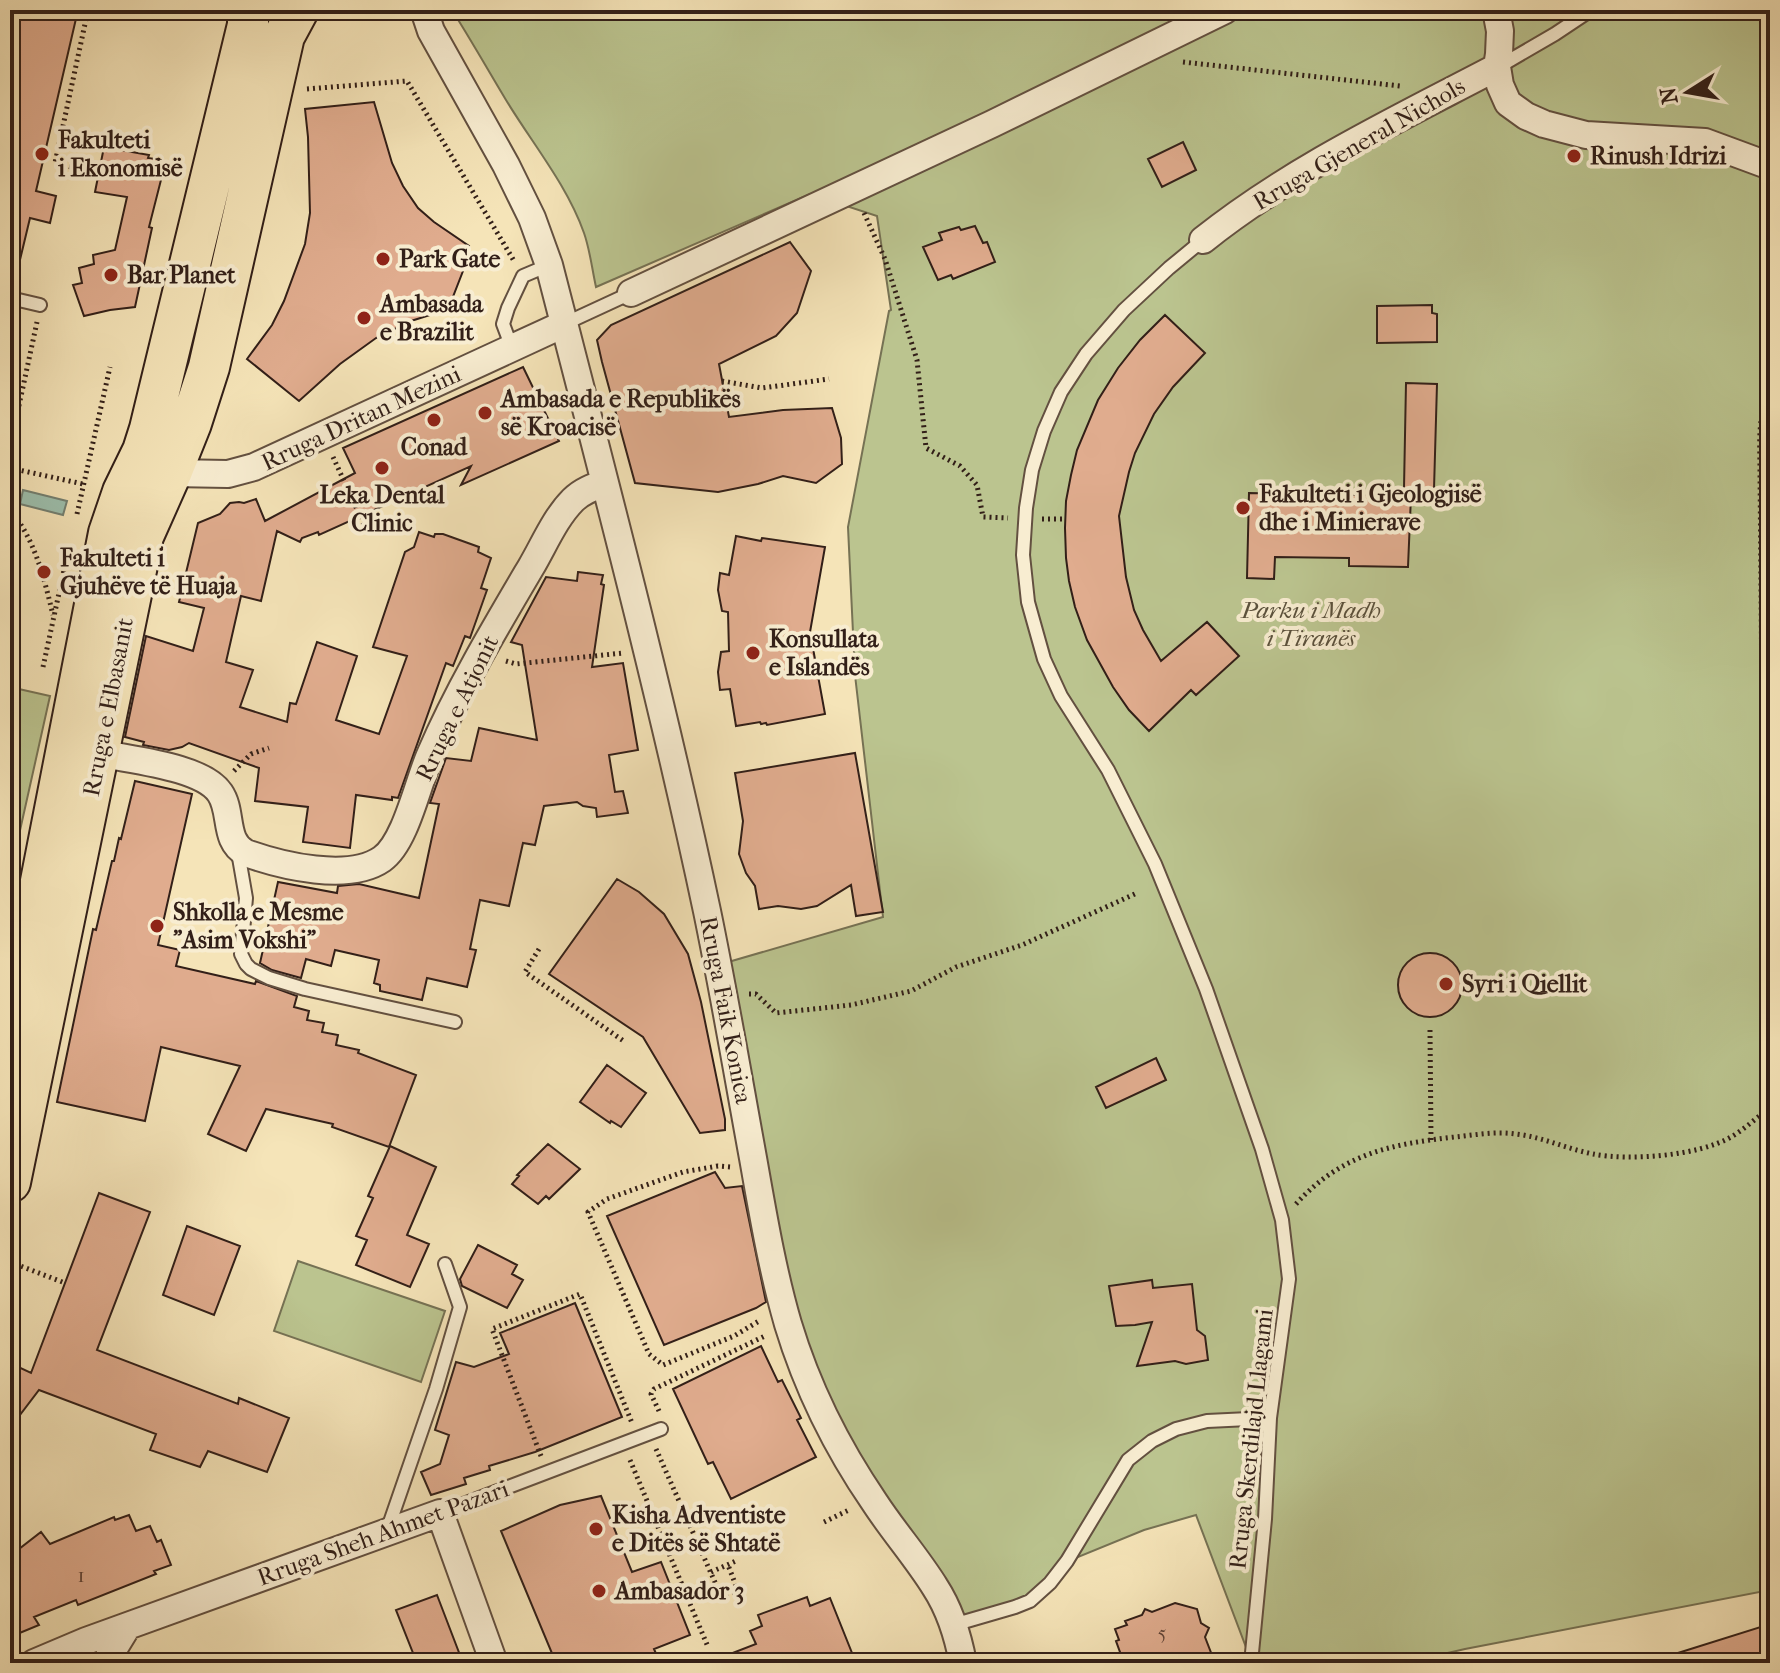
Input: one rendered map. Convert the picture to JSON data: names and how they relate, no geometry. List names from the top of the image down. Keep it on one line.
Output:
{"streets":{"main road":["Rruga e Elbasanit"],"street":["Rruga Gjeneral Nichols","Rruga Dritan Mezini","Rruga e Atjonit","Rruga Faik Konica","Rruga Sheh Ahmet Pazari"],"lane":["Rruga Skerdilajd Llagami"]},"crossings":[["Rruga Gjeneral Nichols","Rruga Skerdilajd Llagami"],["Rruga Dritan Mezini","Rruga e Elbasanit"],["Rruga Dritan Mezini","Rruga Faik Konica"],["Rruga e Atjonit","Rruga Faik Konica"]],"parks":["Parku i Madh i Tiranës"],"places":["Fakulteti i Ekonomisë","Rinush Idrizi","Park Gate","Bar Planet","Ambasada e Brazilit","Ambasada e Republikës së Kroacisë","Conad","Leka Dental Clinic","Fakulteti i Gjeologjisë dhe i Minierave","Fakulteti i Gjuhëve të Huaja","Konsullata e Islandës","Shkolla e Mesme \"Asim Vokshi\"","Syri i Qiellit","Kisha Adventiste e Ditës së Shtatë","Ambasador 3"],"house_numbers":["1","5"],"north":"left"}
